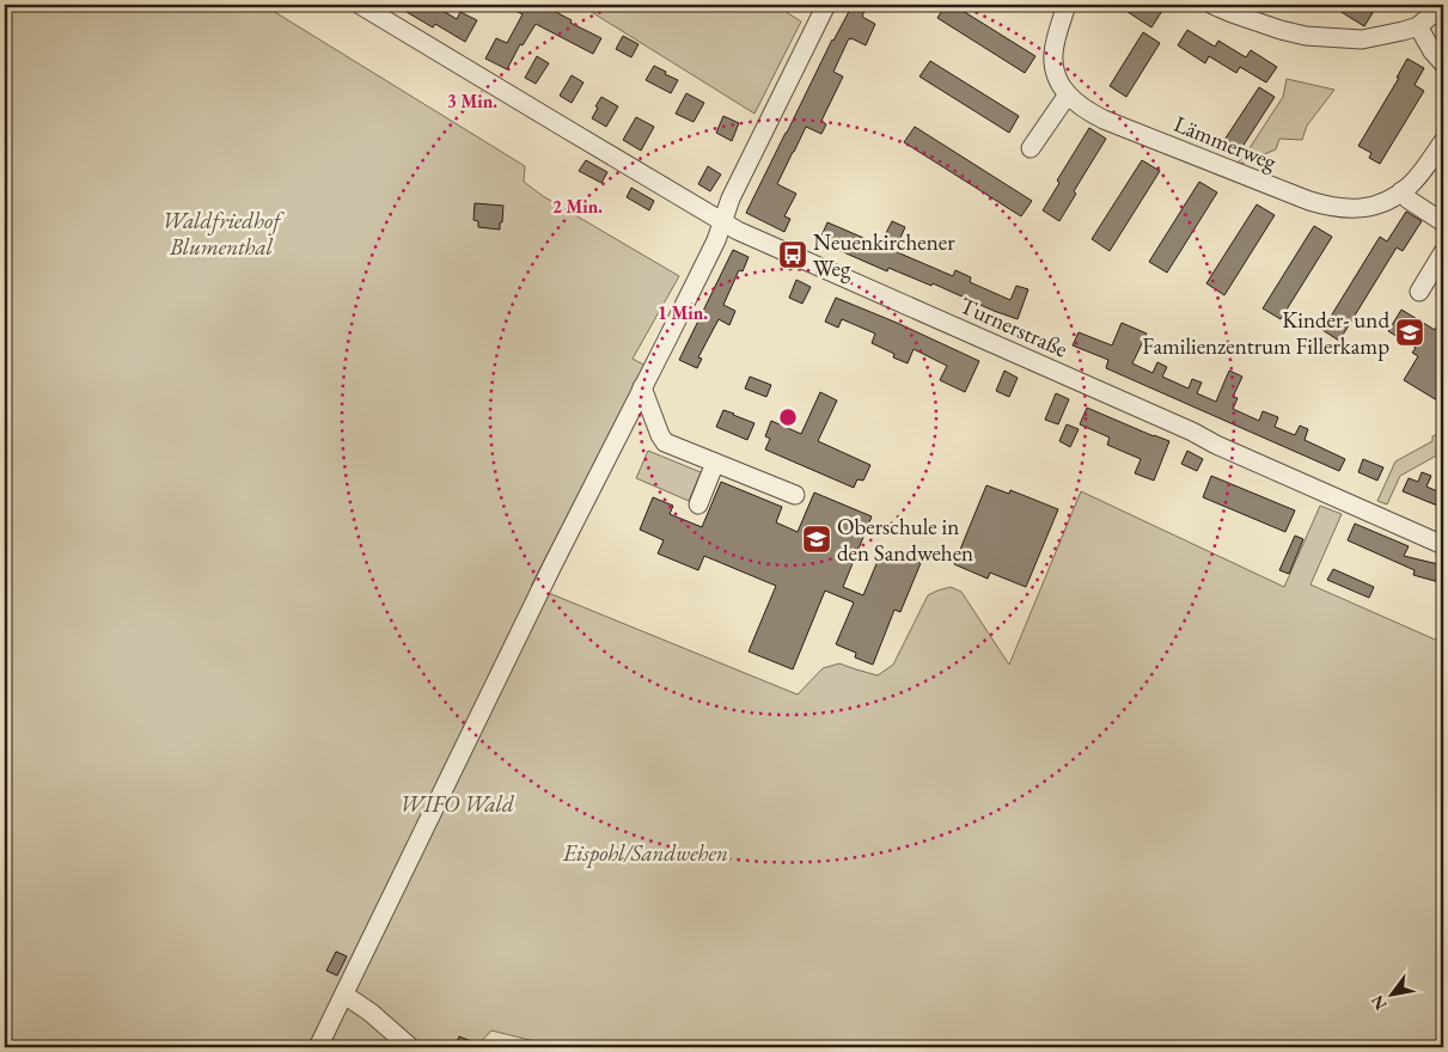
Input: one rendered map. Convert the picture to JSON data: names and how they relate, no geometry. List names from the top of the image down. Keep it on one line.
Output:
{"streets":{"street":["Lämmerweg","Turnerstraße"]},"parks":["Waldfriedhof Blumenthal","WIFO Wald","Eispohl/Sandwehen"],"places":{"bus stop":["Neuenkirchener Weg"],"school or university":["Kinder- und Familienzentrum Fillerkamp","Oberschule in den Sandwehen"]},"north":"bottom left","rings":["3 Min.","2 Min.","1 Min."]}
